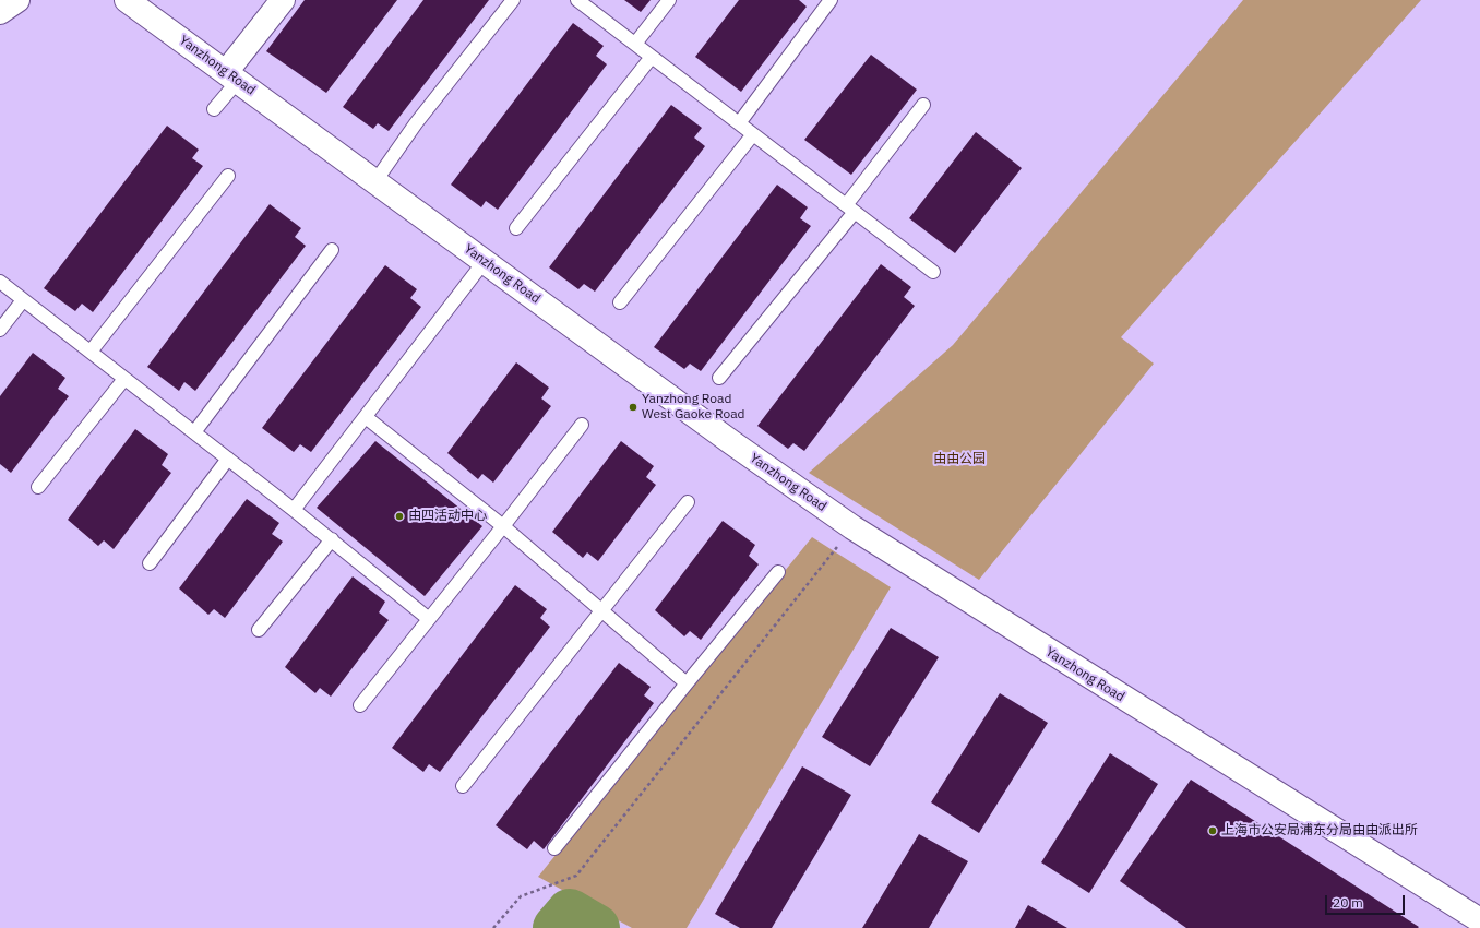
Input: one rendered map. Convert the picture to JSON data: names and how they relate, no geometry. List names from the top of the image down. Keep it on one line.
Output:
{"streets":{"street":["Yanzhong Road"]},"parks":["由由公园"],"places":["Yanzhong Road West Gaoke Road","由四活动中心","上海市公安局浦东分局由由派出所"],"scale_bar":"20 m"}
